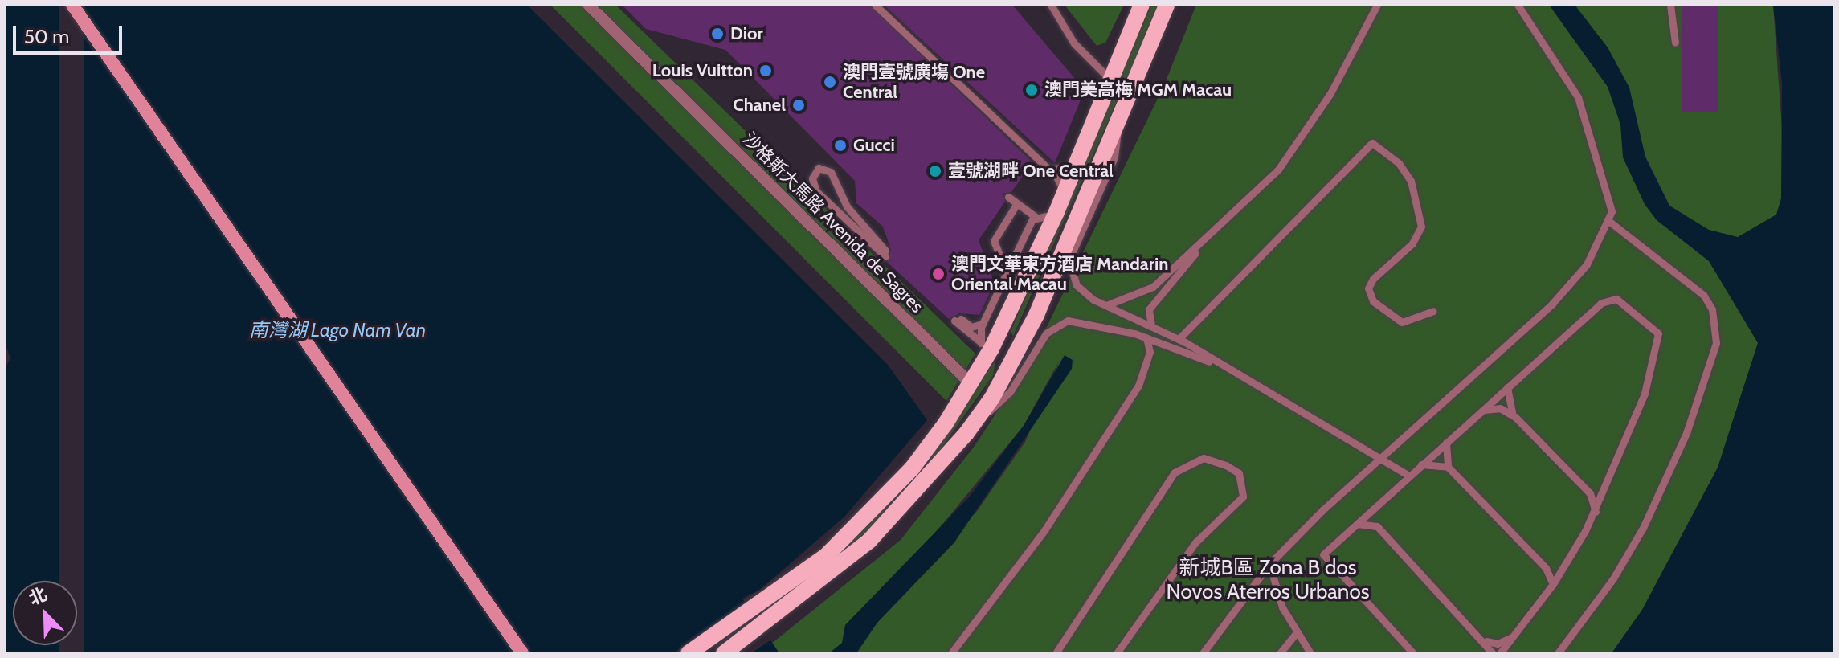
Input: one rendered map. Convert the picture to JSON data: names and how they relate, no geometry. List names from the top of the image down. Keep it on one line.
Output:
{"streets":{"street":["沙格斯大馬路 Avenida de Sagres"]},"districts":["新城B區 Zona B dos Novos Aterros Urbanos"],"water":["南灣湖 Lago Nam Van"],"places":["Dior","Louis Vuitton","澳門壹號廣塲 One Central","澳門美高梅 MGM Macau","Chanel","Gucci","壹號湖畔 One Central","澳門文華東方酒店 Mandarin Oriental Macau"],"scale_bar":"50 m","north":"top left"}
